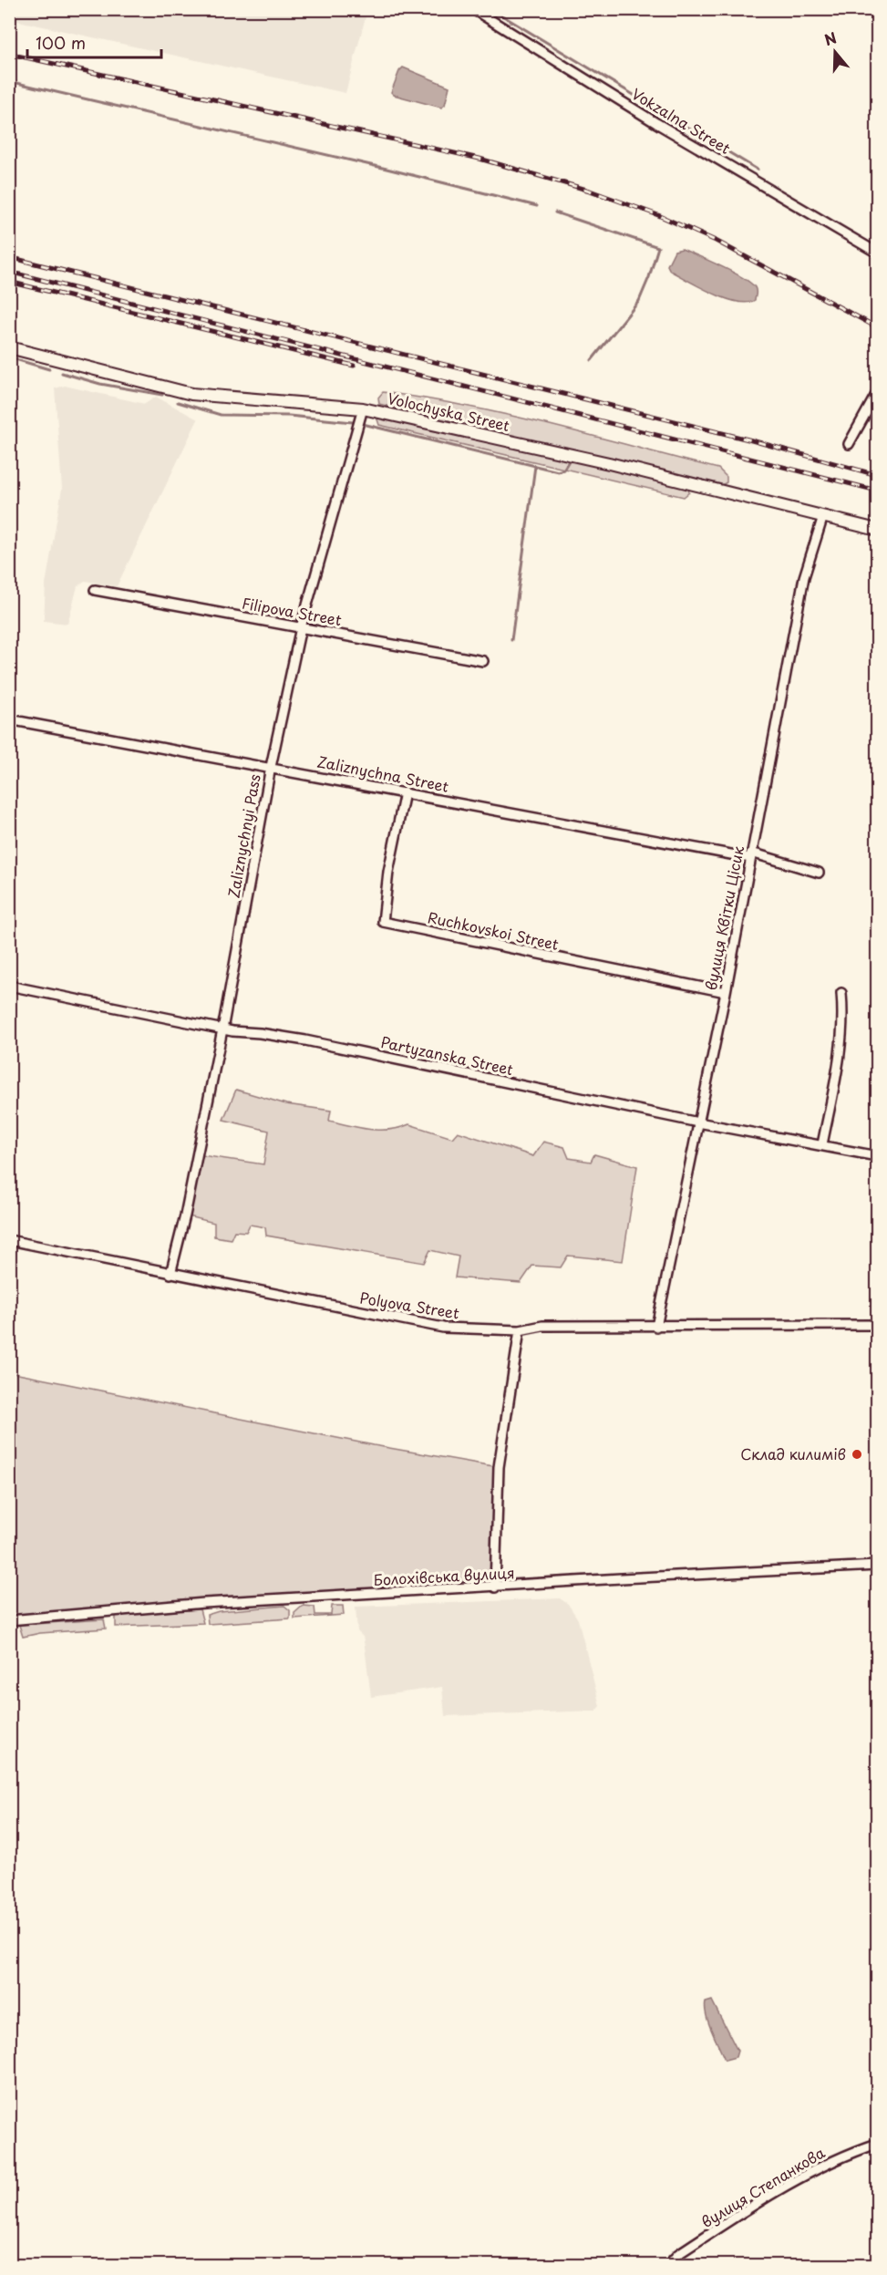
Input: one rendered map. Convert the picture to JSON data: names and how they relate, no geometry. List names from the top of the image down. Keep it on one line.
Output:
{"streets":{"main road":["Volochyska Street"],"street":["Vokzalna Street","Filipova Street","Zaliznychna Street","Zaliznychnyi Pass","вулиця Квітки Цісик","Ruchkovskoi Street","Partyzanska Street","Polyova Street","Болохівська вулиця","вулиця Степанкова"]},"crossings":[["Volochyska Street","Zaliznychnyi Pass"],["Volochyska Street","вулиця Квітки Цісик"],["Filipova Street","Zaliznychnyi Pass"],["Zaliznychna Street","Zaliznychnyi Pass"],["Zaliznychna Street","вулиця Квітки Цісик"],["Zaliznychna Street","Ruchkovskoi Street"],["Zaliznychnyi Pass","Partyzanska Street"],["Zaliznychnyi Pass","Polyova Street"],["вулиця Квітки Цісик","Ruchkovskoi Street"],["вулиця Квітки Цісик","Partyzanska Street"],["вулиця Квітки Цісик","Polyova Street"]],"places":["Склад килимів"],"scale_bar":"100 m","north":"top"}
